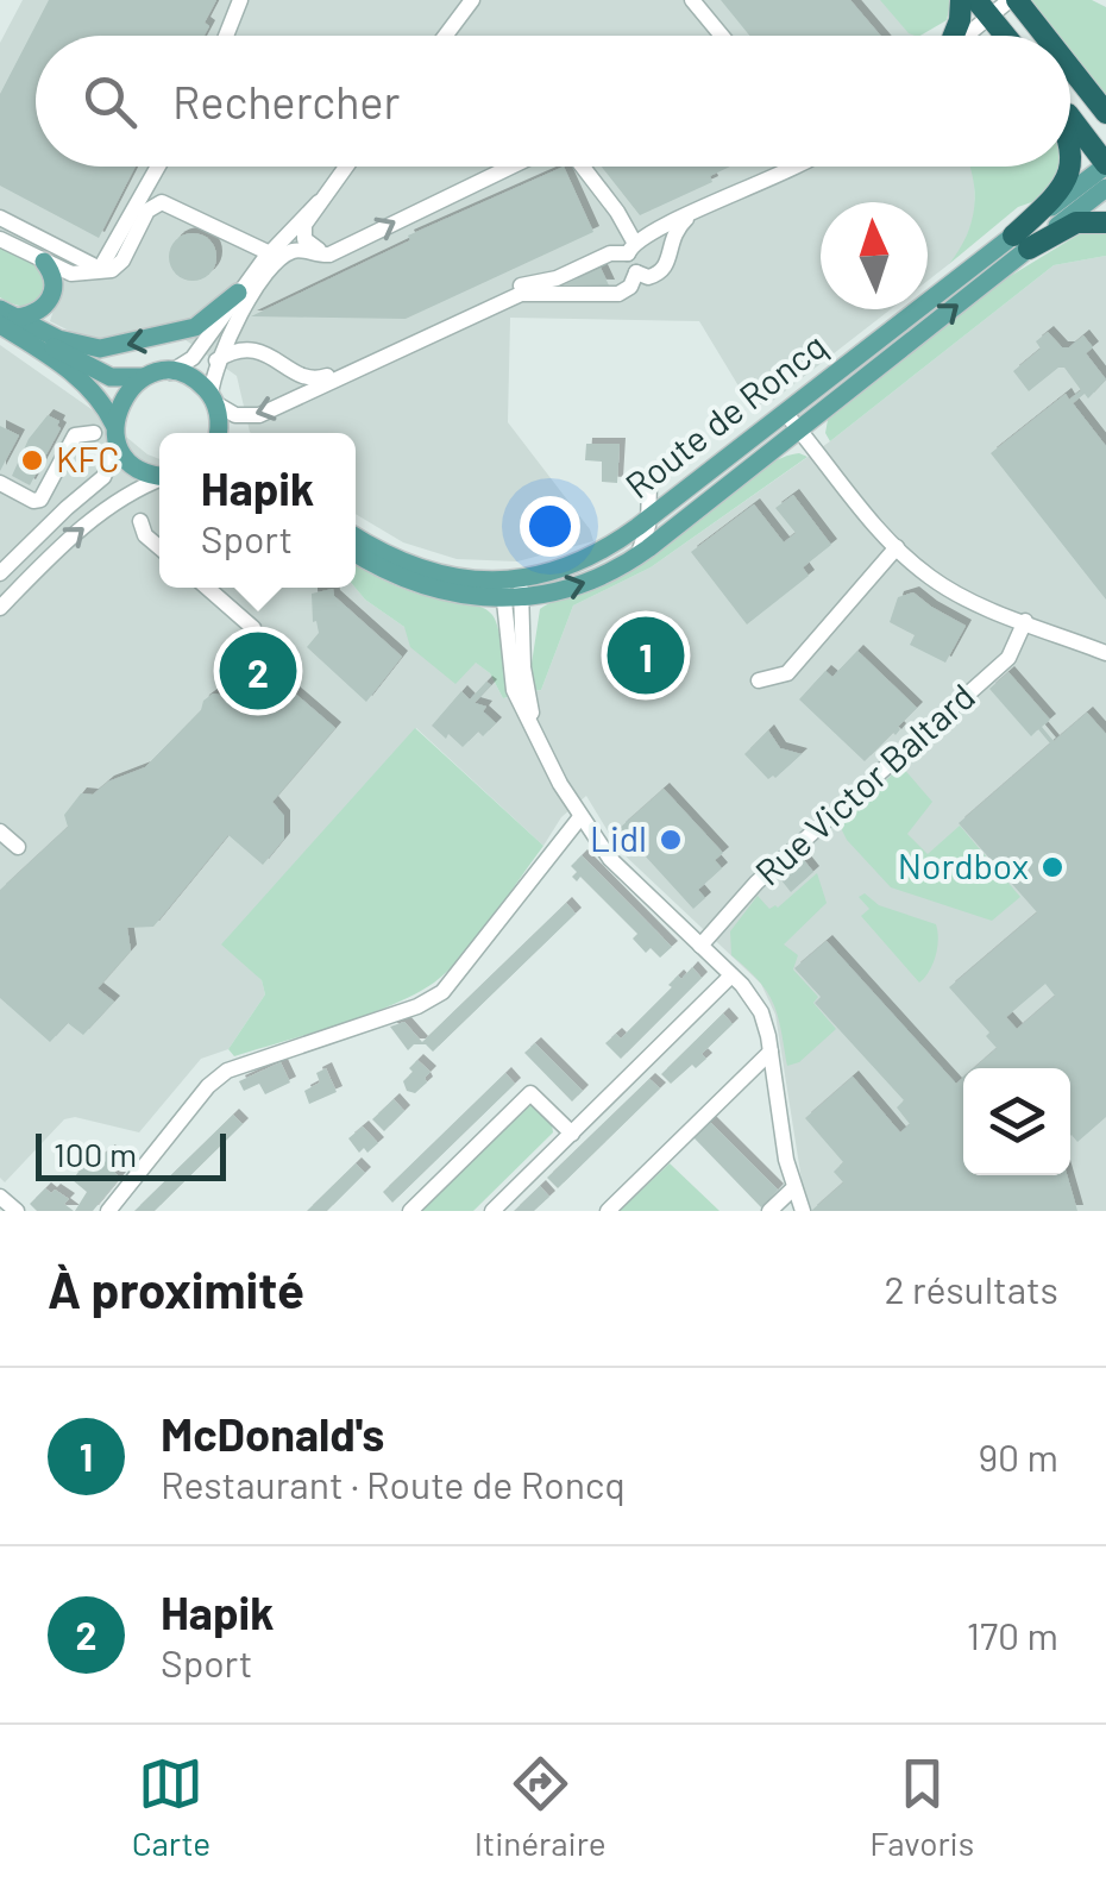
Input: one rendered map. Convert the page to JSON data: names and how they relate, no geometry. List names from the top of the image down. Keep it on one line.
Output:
{"streets":{"main road":["Route de Roncq"],"street":["Rue Victor Baltard"]},"places":["KFC","Lidl","Nordbox"],"scale_bar":"100 m","north":"top","page":{"search":"Rechercher","popup":["Hapik","Sport"],"pins":["1","2"],"scale":"100 m","heading":["À proximité","2 résultats"],"list":[{"mark":"1","name":"McDonald's","note":"Restaurant · Route de Roncq","value":"90 m"},{"mark":"2","name":"Hapik","note":"Sport","value":"170 m"}],"nav":["Carte","Itinéraire","Favoris"]}}
